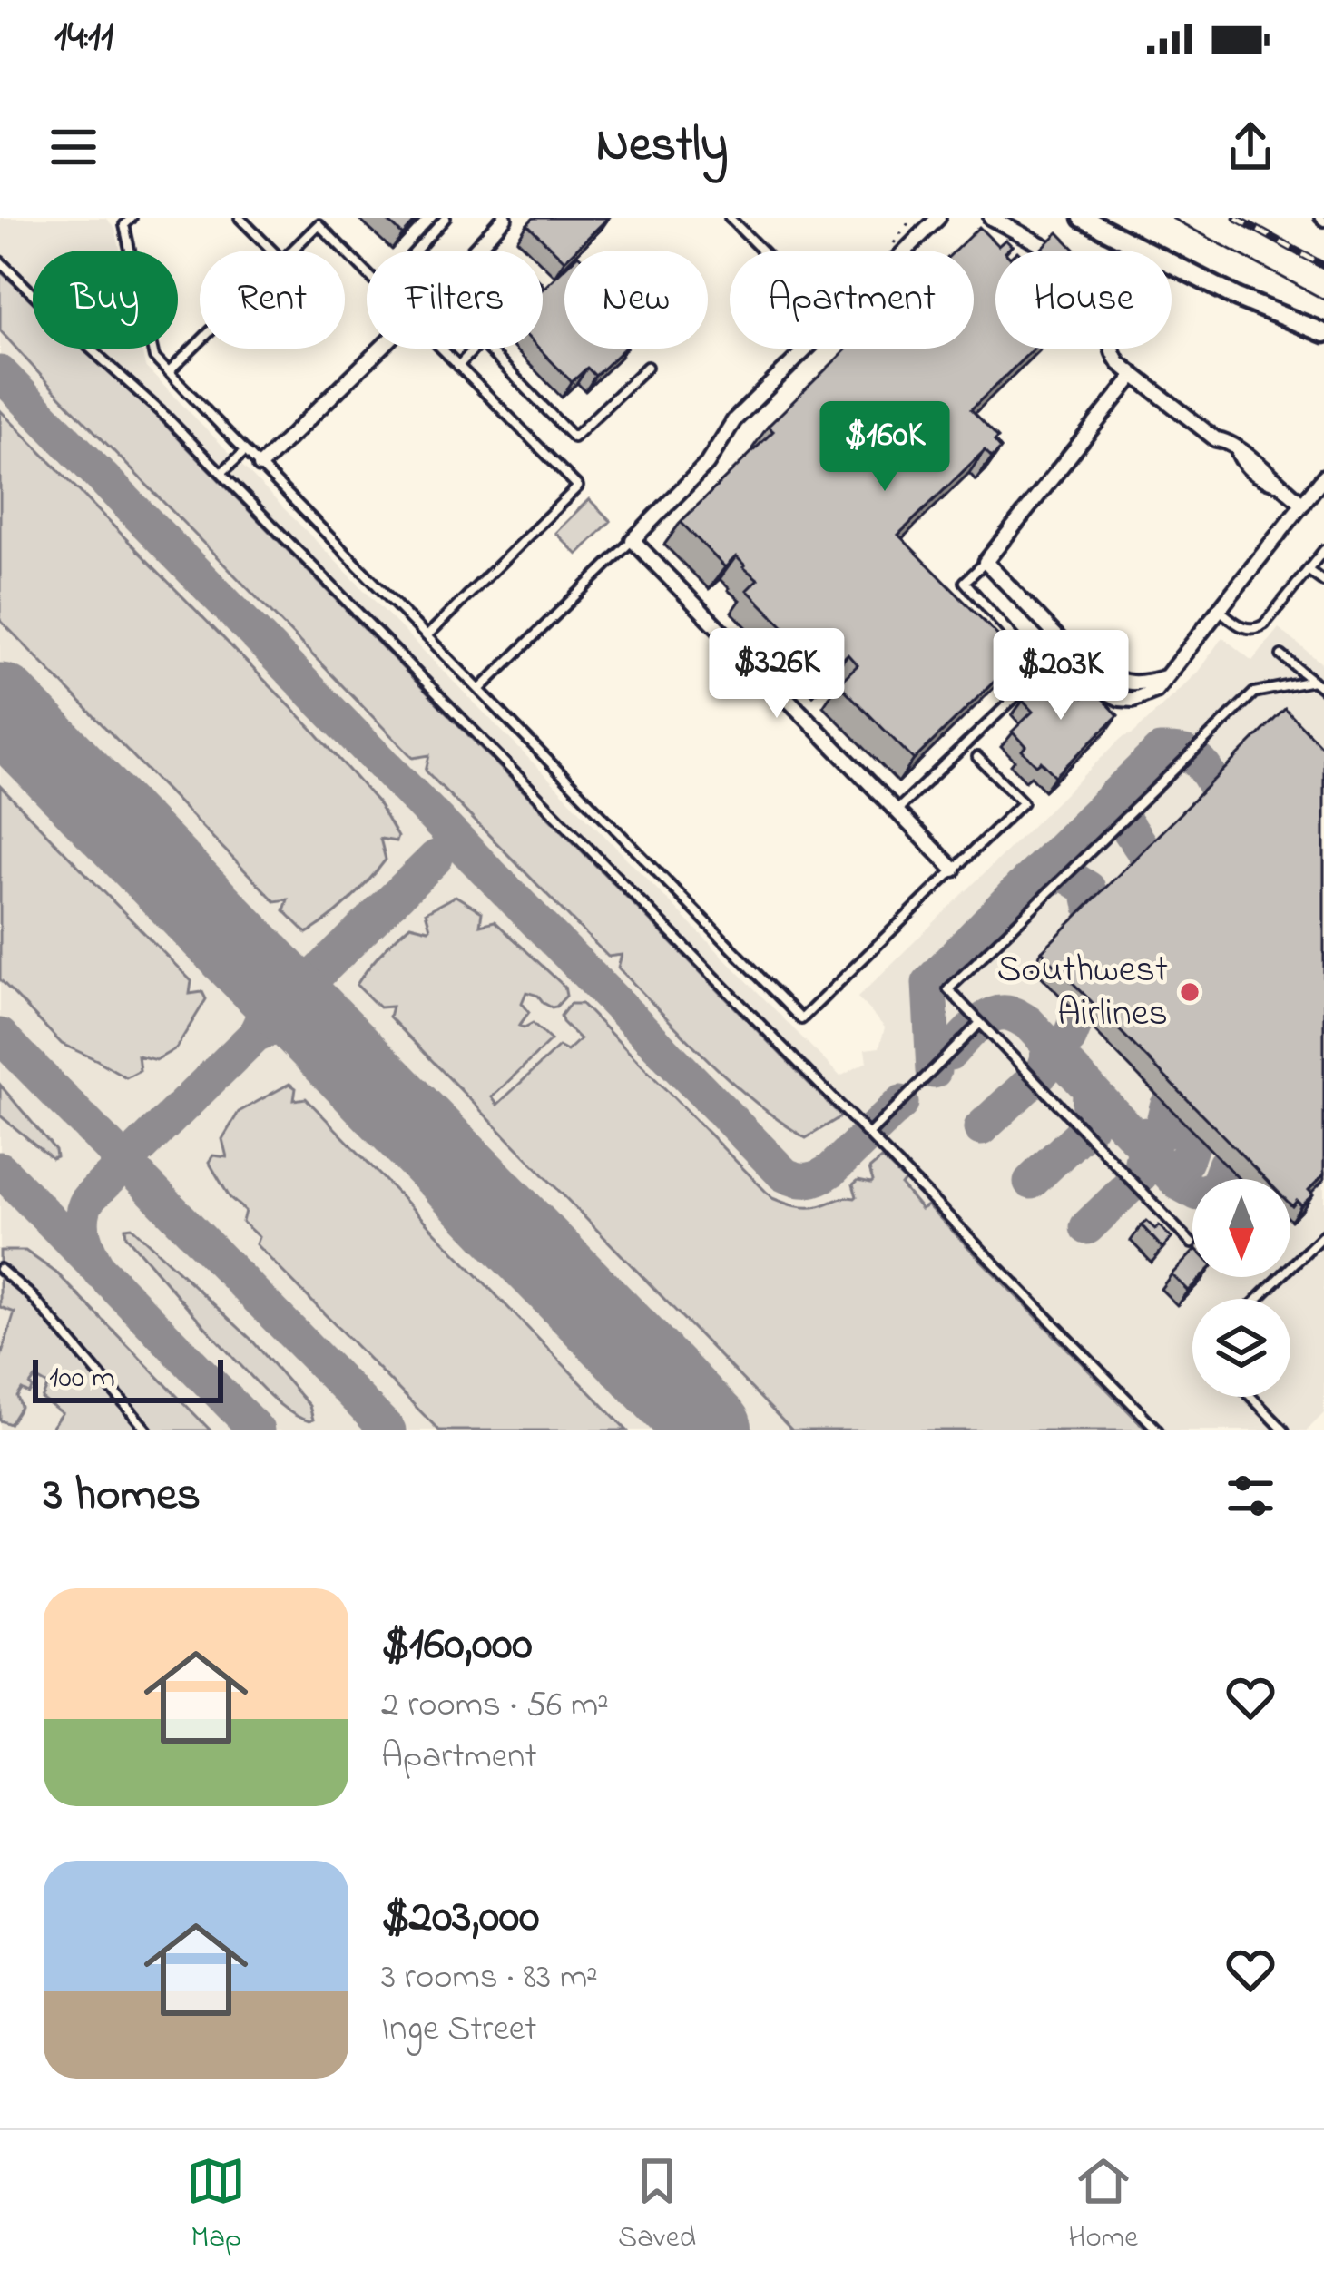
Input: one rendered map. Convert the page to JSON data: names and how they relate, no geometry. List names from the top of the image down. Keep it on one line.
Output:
{"places":["Southwest Airlines"],"scale_bar":"100 m","north":"bottom","page":{"status":"14:11","header":"Nestly","chip":["Buy","Rent","Filters","New","Apartment","House"],"price":["$160K","$326K","$203K"],"scale":"100 m","heading":"3 homes","list":[{"name":"$160,000","note":"2 rooms · 56 m² · Apartment"},{"name":"$203,000","note":"3 rooms · 83 m² · Inge Street"}],"tabs":["Map","Saved","Home"]}}
